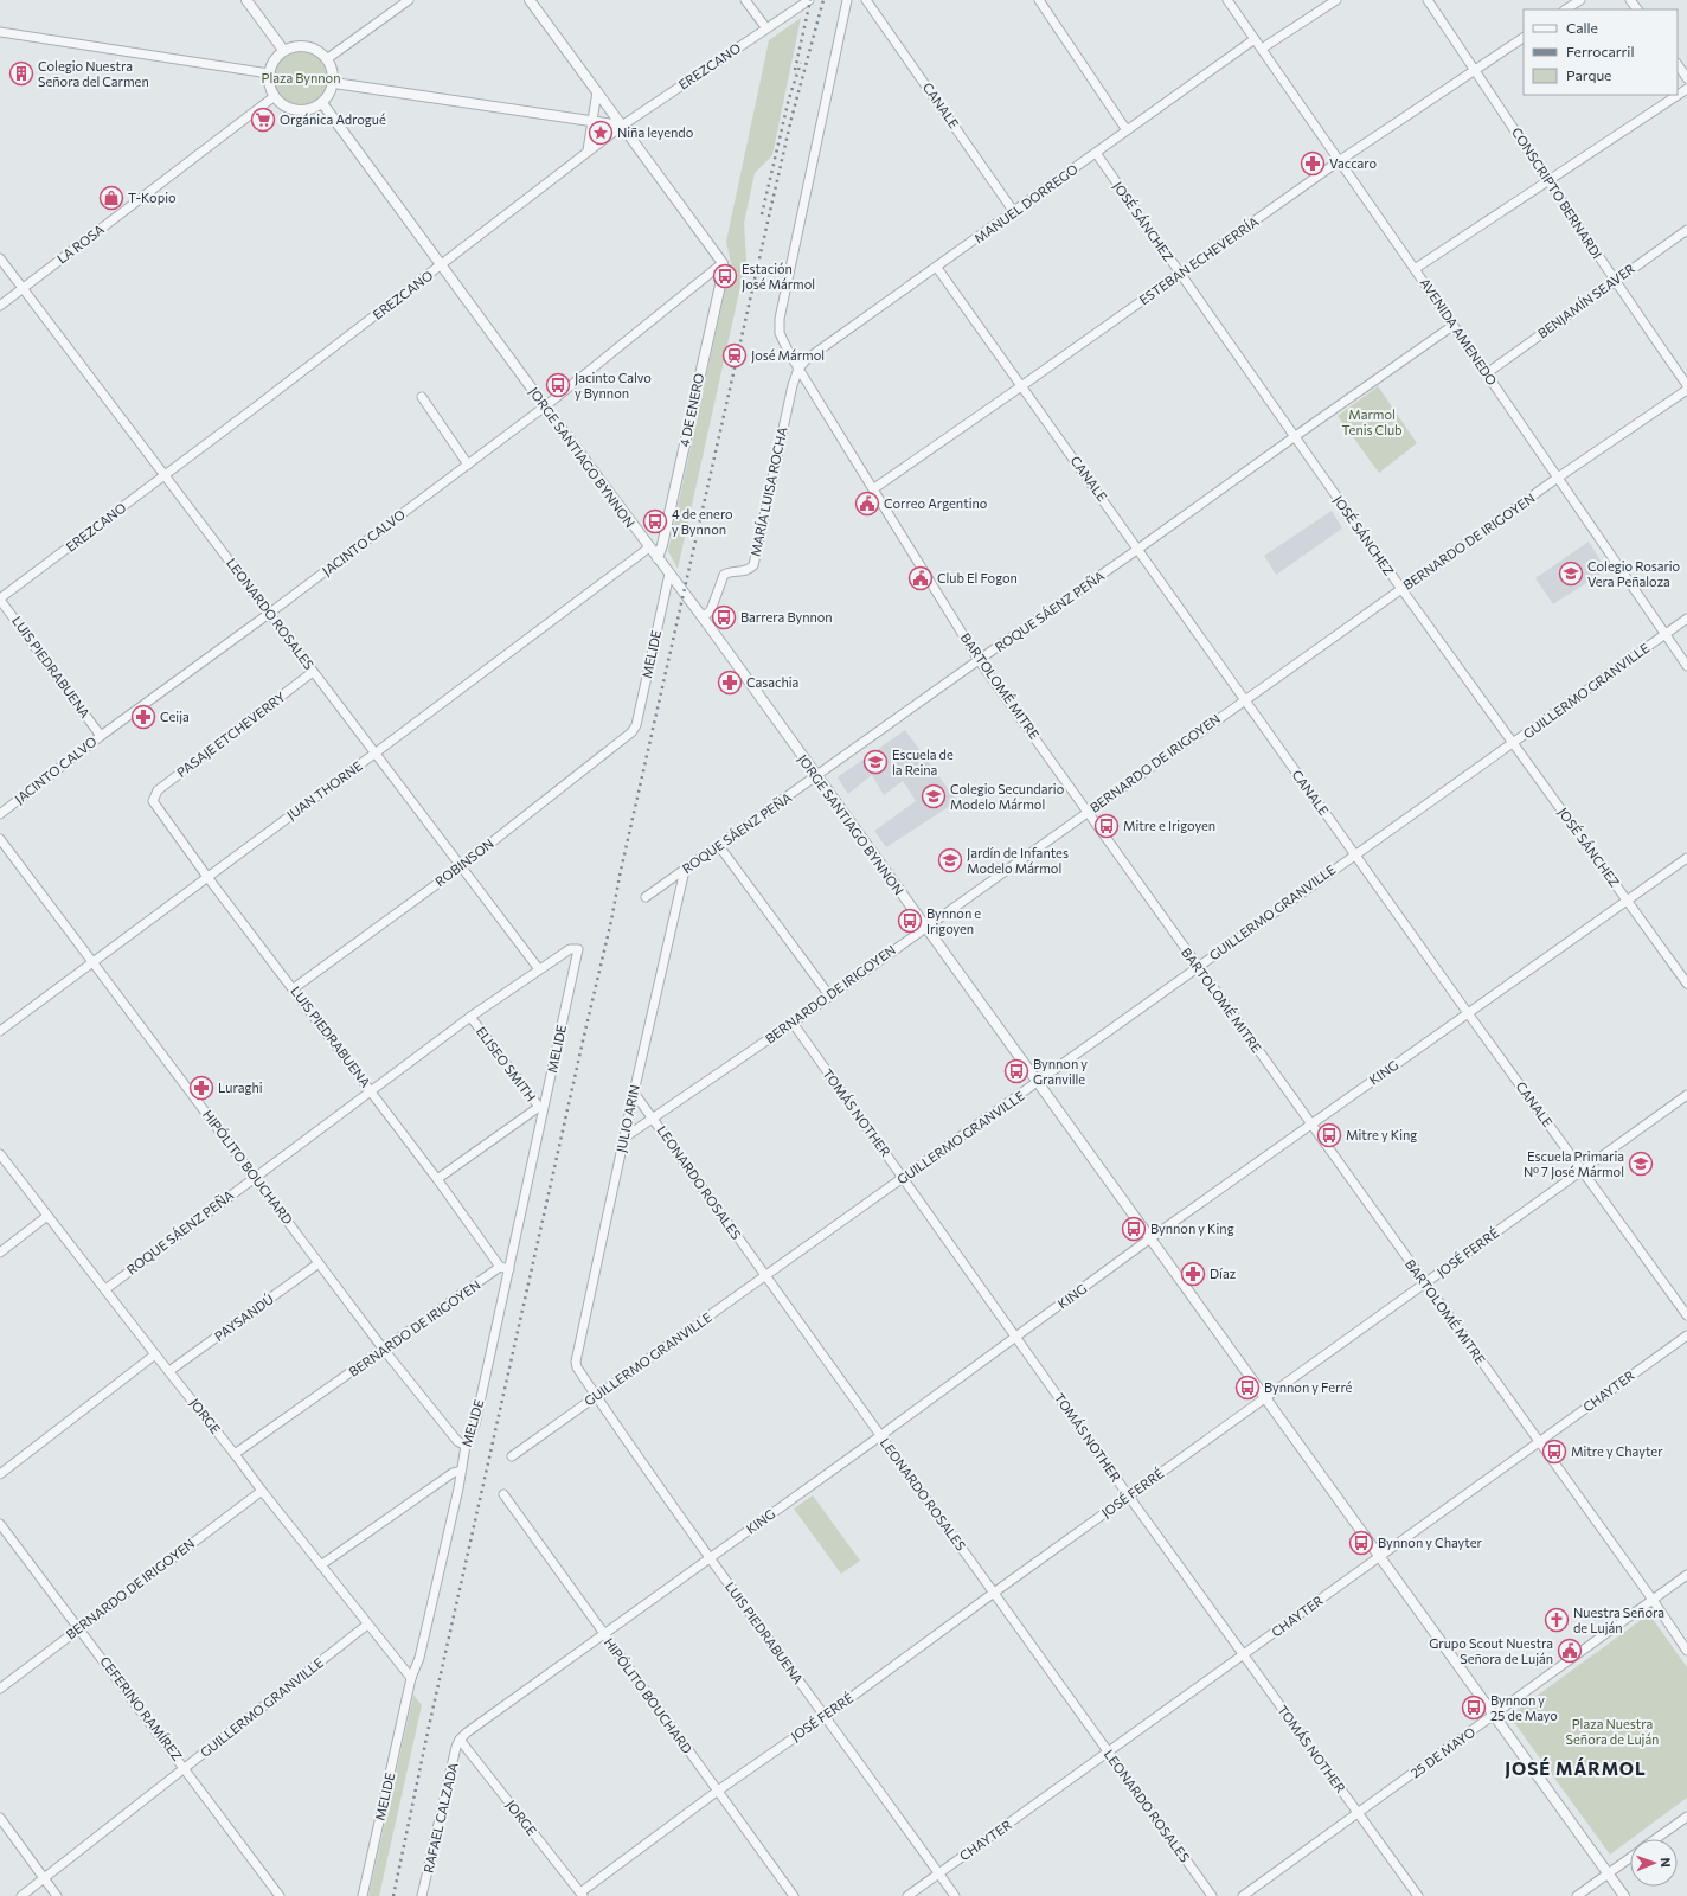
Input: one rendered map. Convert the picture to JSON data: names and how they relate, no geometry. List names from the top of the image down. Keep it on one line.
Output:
{"streets":{"street":["EREZCANO","CANALE","CONSCRIPTO BERNARDI","MANUEL DORREGO","JOSÉ SÁNCHEZ","LA ROSA","ESTEBAN ECHEVERRÍA","BENJAMÍN SEAVER","AVENIDA AMENEDO","4 DE ENERO","JORGE SANTIAGO BYNNON","MARÍA LUISA ROCHA","BERNARDO DE IRIGOYEN","JACINTO CALVO","ROQUE SÁENZ PEÑA","LEONARDO ROSALES","MELIDE","LUIS PIEDRABUENA","BARTOLOMÉ MITRE","GUILLERMO GRANVILLE","PASAJE ETCHEVERRY","JUAN THORNE","ROBINSON","ELISEO SMITH","KING","TOMÁS NOTHER","JULIO ARIN","HIPÓLITO BOUCHARD","JOSÉ FERRÉ","PAYSANDÚ","CHAYTER","JORGE","CEFERINO RAMÍREZ","25 DE MAYO","RAFAEL CALZADA"]},"crossings":[["EREZCANO","JORGE SANTIAGO BYNNON"],["EREZCANO","LEONARDO ROSALES"],["EREZCANO","LUIS PIEDRABUENA"],["CANALE","MANUEL DORREGO"],["CANALE","ESTEBAN ECHEVERRÍA"],["CANALE","BERNARDO DE IRIGOYEN"],["CANALE","ROQUE SÁENZ PEÑA"],["CANALE","GUILLERMO GRANVILLE"],["CANALE","KING"],["CANALE","JOSÉ FERRÉ"],["CONSCRIPTO BERNARDI","ESTEBAN ECHEVERRÍA"],["CONSCRIPTO BERNARDI","BENJAMÍN SEAVER"],["MANUEL DORREGO","JOSÉ SÁNCHEZ"],["MANUEL DORREGO","AVENIDA AMENEDO"],["MANUEL DORREGO","MARÍA LUISA ROCHA"],["MANUEL DORREGO","BARTOLOMÉ MITRE"],["JOSÉ SÁNCHEZ","ESTEBAN ECHEVERRÍA"],["JOSÉ SÁNCHEZ","BERNARDO DE IRIGOYEN"],["JOSÉ SÁNCHEZ","ROQUE SÁENZ PEÑA"],["JOSÉ SÁNCHEZ","GUILLERMO GRANVILLE"],["JOSÉ SÁNCHEZ","KING"],["LA ROSA","JORGE SANTIAGO BYNNON"],["LA ROSA","LEONARDO ROSALES"],["ESTEBAN ECHEVERRÍA","AVENIDA AMENEDO"],["ESTEBAN ECHEVERRÍA","BARTOLOMÉ MITRE"],["BENJAMÍN SEAVER","AVENIDA AMENEDO"],["AVENIDA AMENEDO","BERNARDO DE IRIGOYEN"],["AVENIDA AMENEDO","ROQUE SÁENZ PEÑA"],["AVENIDA AMENEDO","GUILLERMO GRANVILLE"],["4 DE ENERO","JORGE SANTIAGO BYNNON"],["4 DE ENERO","JACINTO CALVO"],["JORGE SANTIAGO BYNNON","MARÍA LUISA ROCHA"],["JORGE SANTIAGO BYNNON","BERNARDO DE IRIGOYEN"],["JORGE SANTIAGO BYNNON","JACINTO CALVO"],["JORGE SANTIAGO BYNNON","ROQUE SÁENZ PEÑA"],["JORGE SANTIAGO BYNNON","MELIDE"],["JORGE SANTIAGO BYNNON","GUILLERMO GRANVILLE"],["JORGE SANTIAGO BYNNON","JUAN THORNE"],["JORGE SANTIAGO BYNNON","KING"],["JORGE SANTIAGO BYNNON","JOSÉ FERRÉ"],["JORGE SANTIAGO BYNNON","CHAYTER"],["JORGE SANTIAGO BYNNON","25 DE MAYO"],["MARÍA LUISA ROCHA","BARTOLOMÉ MITRE"],["BERNARDO DE IRIGOYEN","LEONARDO ROSALES"],["BERNARDO DE IRIGOYEN","LUIS PIEDRABUENA"],["BERNARDO DE IRIGOYEN","BARTOLOMÉ MITRE"],["BERNARDO DE IRIGOYEN","TOMÁS NOTHER"],["BERNARDO DE IRIGOYEN","JULIO ARIN"],["BERNARDO DE IRIGOYEN","HIPÓLITO BOUCHARD"],["BERNARDO DE IRIGOYEN","JORGE"],["BERNARDO DE IRIGOYEN","CEFERINO RAMÍREZ"],["JACINTO CALVO","LEONARDO ROSALES"],["JACINTO CALVO","LUIS PIEDRABUENA"],["ROQUE SÁENZ PEÑA","LEONARDO ROSALES"],["ROQUE SÁENZ PEÑA","MELIDE"],["ROQUE SÁENZ PEÑA","LUIS PIEDRABUENA"],["ROQUE SÁENZ PEÑA","BARTOLOMÉ MITRE"],["ROQUE SÁENZ PEÑA","ELISEO SMITH"],["ROQUE SÁENZ PEÑA","JULIO ARIN"],["ROQUE SÁENZ PEÑA","HIPÓLITO BOUCHARD"],["ROQUE SÁENZ PEÑA","JORGE"],["LEONARDO ROSALES","GUILLERMO GRANVILLE"],["LEONARDO ROSALES","PASAJE ETCHEVERRY"],["LEONARDO ROSALES","JUAN THORNE"],["LEONARDO ROSALES","ROBINSON"],["LEONARDO ROSALES","KING"],["LEONARDO ROSALES","JULIO ARIN"],["LEONARDO ROSALES","JOSÉ FERRÉ"],["LEONARDO ROSALES","CHAYTER"],["MELIDE","ROBINSON"],["MELIDE","ELISEO SMITH"],["MELIDE","HIPÓLITO BOUCHARD"],["MELIDE","JORGE"],["LUIS PIEDRABUENA","GUILLERMO GRANVILLE"],["LUIS PIEDRABUENA","PASAJE ETCHEVERRY"],["LUIS PIEDRABUENA","JUAN THORNE"],["LUIS PIEDRABUENA","ROBINSON"],["LUIS PIEDRABUENA","KING"],["LUIS PIEDRABUENA","JULIO ARIN"],["LUIS PIEDRABUENA","JOSÉ FERRÉ"],["LUIS PIEDRABUENA","CHAYTER"],["BARTOLOMÉ MITRE","GUILLERMO GRANVILLE"],["BARTOLOMÉ MITRE","KING"],["BARTOLOMÉ MITRE","JOSÉ FERRÉ"],["BARTOLOMÉ MITRE","CHAYTER"],["BARTOLOMÉ MITRE","25 DE MAYO"],["GUILLERMO GRANVILLE","TOMÁS NOTHER"],["GUILLERMO GRANVILLE","JORGE"],["GUILLERMO GRANVILLE","CEFERINO RAMÍREZ"],["JUAN THORNE","HIPÓLITO BOUCHARD"],["KING","TOMÁS NOTHER"],["KING","HIPÓLITO BOUCHARD"],["KING","JORGE"],["KING","RAFAEL CALZADA"],["TOMÁS NOTHER","JOSÉ FERRÉ"],["TOMÁS NOTHER","CHAYTER"],["TOMÁS NOTHER","25 DE MAYO"],["HIPÓLITO BOUCHARD","JOSÉ FERRÉ"],["HIPÓLITO BOUCHARD","PAYSANDÚ"],["JOSÉ FERRÉ","JORGE"],["PAYSANDÚ","JORGE"],["JORGE","RAFAEL CALZADA"]],"districts":["JOSÉ MÁRMOL"],"parks":["Plaza Bynnon","Marmol Tenis Club","Plaza Nuestra Señora de Luján"],"places":{"building":["Colegio Nuestra Señora del Carmen"],"supermarket":["Orgánica Adrogué"],"place":["Niña leyendo"],"pharmacy":["Vaccaro","Casachia","Ceija","Luraghi","Díaz"],"shop":["T-Kopio"],"bus stop":["Estación José Mármol","Jacinto Calvo y Bynnon","4 de enero y Bynnon","Barrera Bynnon","Mitre e Irigoyen","Bynnon e Irigoyen","Bynnon y Granville","Mitre y King","Bynnon y King","Bynnon y Ferré","Mitre y Chayter","Bynnon y Chayter","Bynnon y 25 de Mayo"],"station":["José Mármol"],"public building":["Correo Argentino","Club El Fogon","Grupo Scout Nuestra Señora de Luján"],"school or university":["Colegio Rosario Vera Peñaloza","Escuela de la Reina","Colegio Secundario Modelo Mármol","Jardín de Infantes Modelo Mármol","Escuela Primaria Nº 7 José Mármol"],"church":["Nuestra Señora de Luján"]},"legend":["Calle","Ferrocarril","Parque"],"north":"right"}
